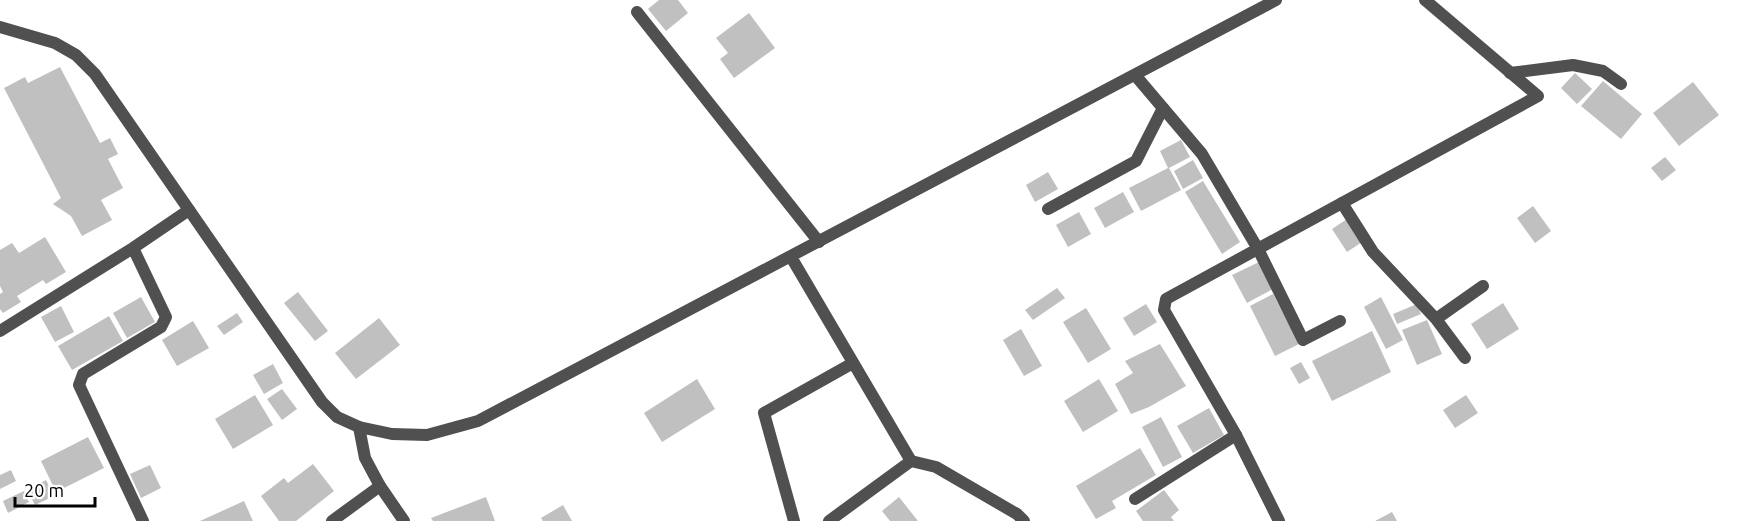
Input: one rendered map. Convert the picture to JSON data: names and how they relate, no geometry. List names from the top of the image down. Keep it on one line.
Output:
{"scale_bar":"20 m"}
